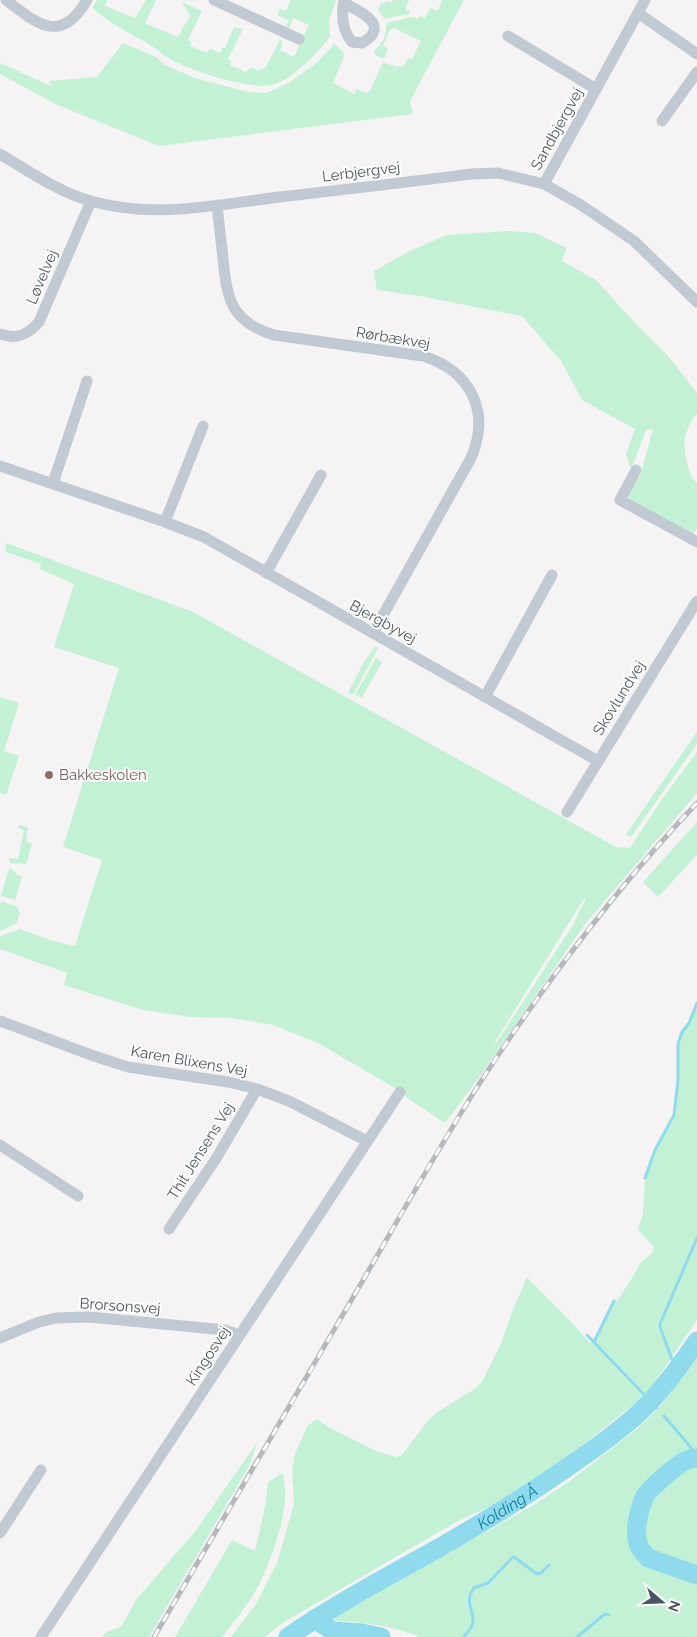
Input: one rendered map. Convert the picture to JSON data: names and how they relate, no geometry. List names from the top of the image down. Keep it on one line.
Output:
{"streets":{"street":["Sandbjergvej","Lerbjergvej","Løvelvej","Rørbækvej","Bjergbyvej","Skovlundvej","Karen Blixens Vej","Thit Jensens Vej","Brorsonsvej","Kingosvej"]},"crossings":[["Sandbjergvej","Lerbjergvej"],["Lerbjergvej","Løvelvej"],["Lerbjergvej","Rørbækvej"],["Rørbækvej","Bjergbyvej"],["Bjergbyvej","Skovlundvej"],["Karen Blixens Vej","Thit Jensens Vej"],["Karen Blixens Vej","Kingosvej"],["Brorsonsvej","Kingosvej"]],"water":["Kolding Å"],"places":["Bakkeskolen"],"north":"right"}
